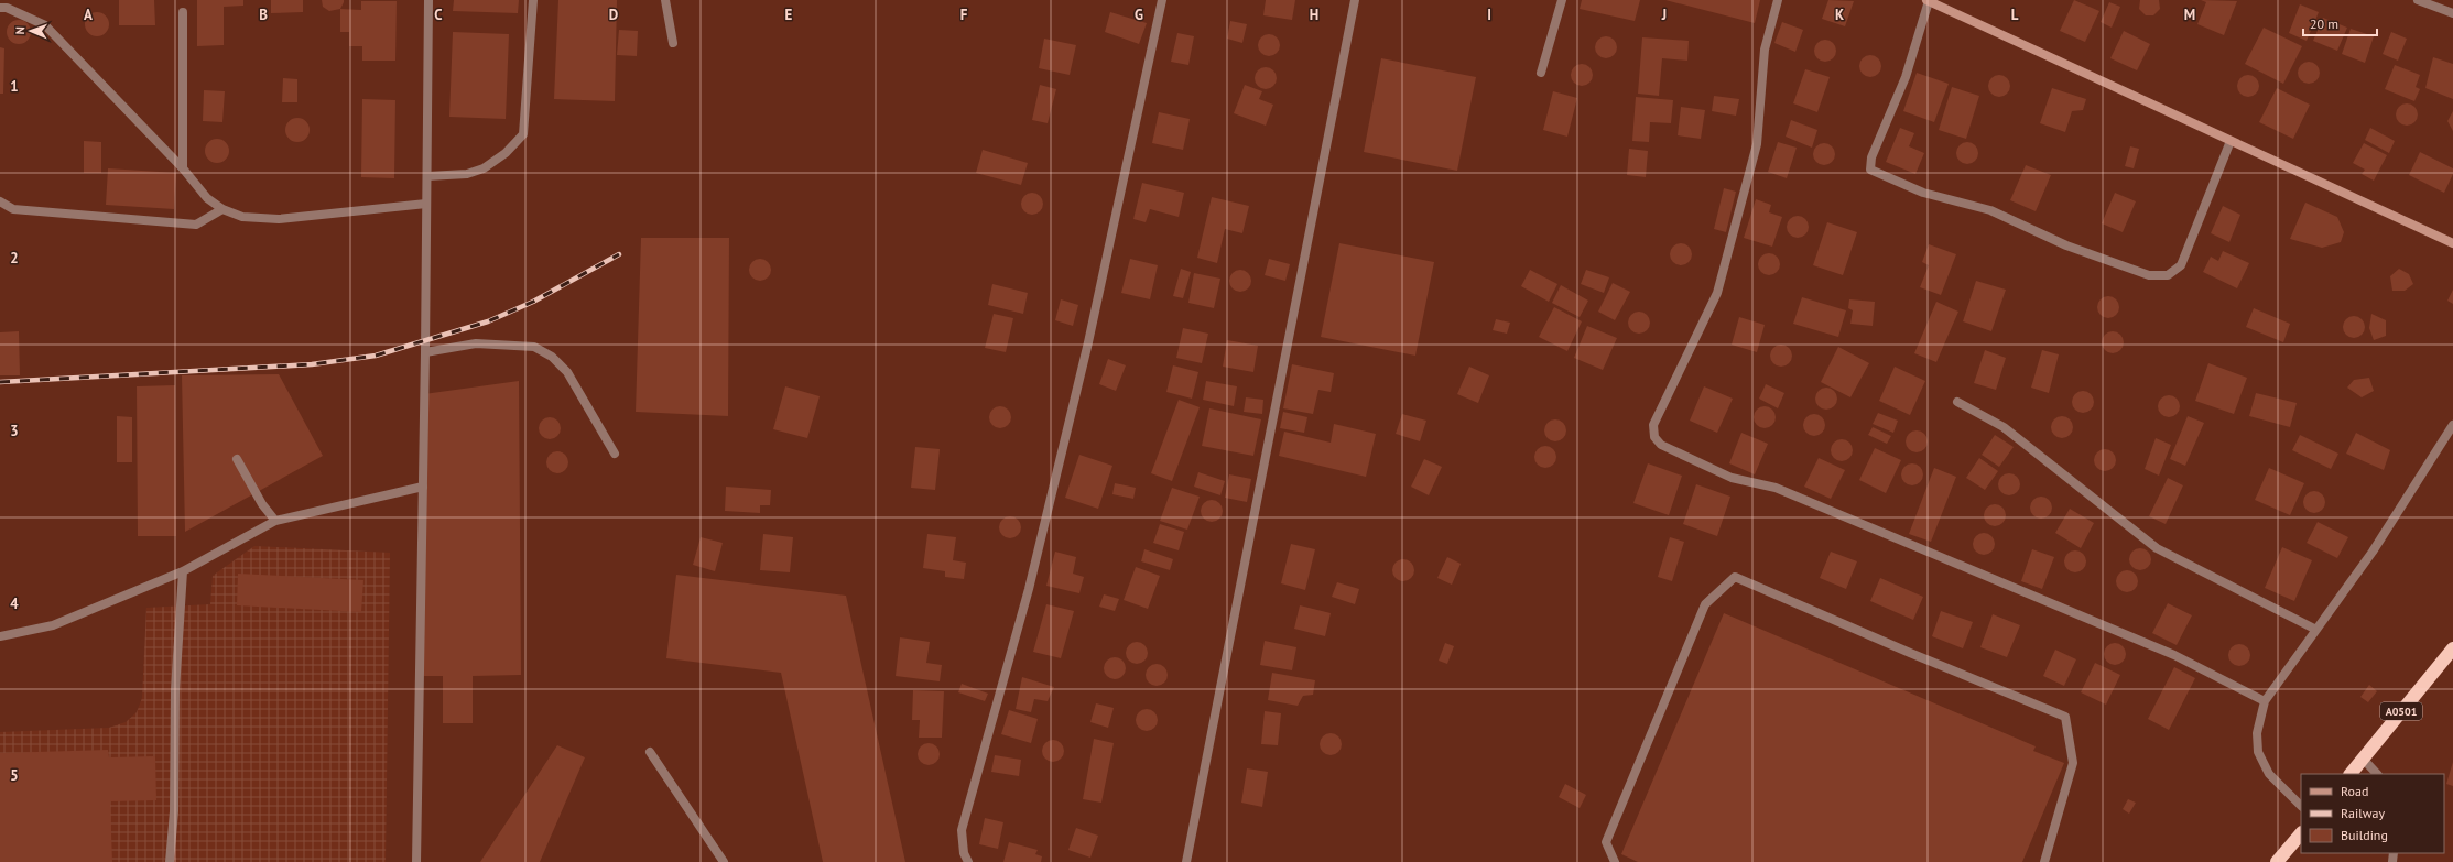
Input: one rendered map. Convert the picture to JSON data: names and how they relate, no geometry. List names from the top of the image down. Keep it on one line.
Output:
{"streets":{"highway":["A0501"]},"legend":["Road","Railway","Building"],"scale_bar":"20 m","north":"left","grid":{"columns":["A","B","C","D","E","F","G","H","I","J","K","L","M"],"rows":["1","2","3","4","5"]}}
